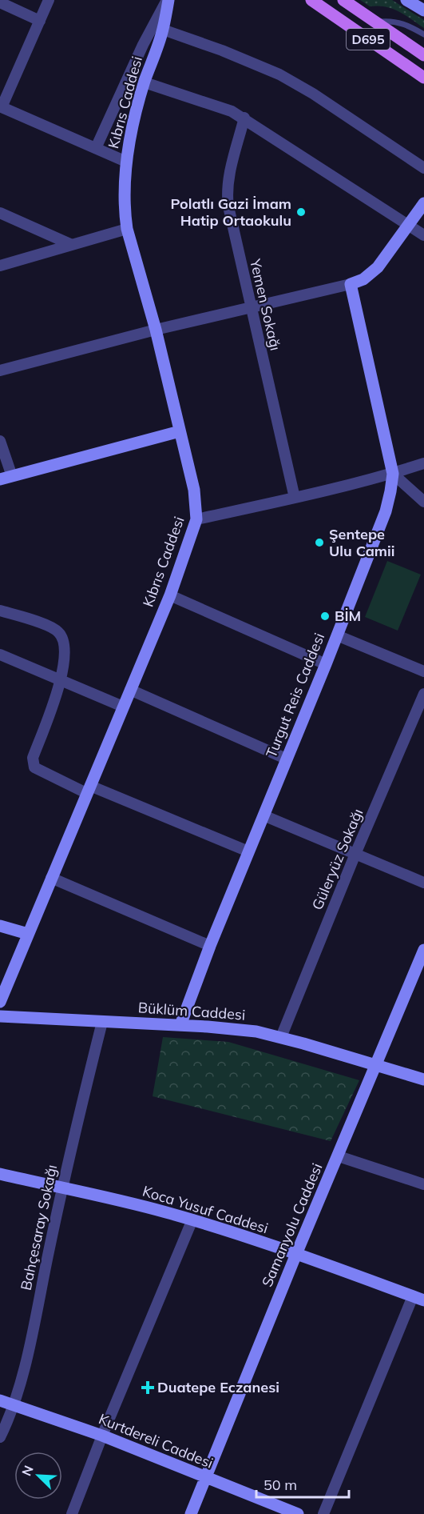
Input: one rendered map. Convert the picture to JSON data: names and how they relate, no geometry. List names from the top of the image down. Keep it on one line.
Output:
{"streets":{"main road":["D695"],"street":["Kıbrıs Caddesi","Yemen Sokağı","Turgut Reis Caddesi","Güleryüz Sokağı","Büklüm Caddesi","Koca Yusuf Caddesi","Samanyolu Caddesi","Bahçesaray Sokağı","Kurtdereli Caddesi"]},"crossings":[["Turgut Reis Caddesi","Büklüm Caddesi"],["Güleryüz Sokağı","Büklüm Caddesi"],["Büklüm Caddesi","Samanyolu Caddesi"],["Büklüm Caddesi","Bahçesaray Sokağı"],["Koca Yusuf Caddesi","Samanyolu Caddesi"],["Koca Yusuf Caddesi","Bahçesaray Sokağı"],["Samanyolu Caddesi","Kurtdereli Caddesi"],["Bahçesaray Sokağı","Kurtdereli Caddesi"]],"places":{"other":["Polatlı Gazi İmam Hatip Ortaokulu","Şentepe Ulu Camii","BİM"],"health":["Duatepe Eczanesi"]},"scale_bar":"50 m","north":"top left"}
